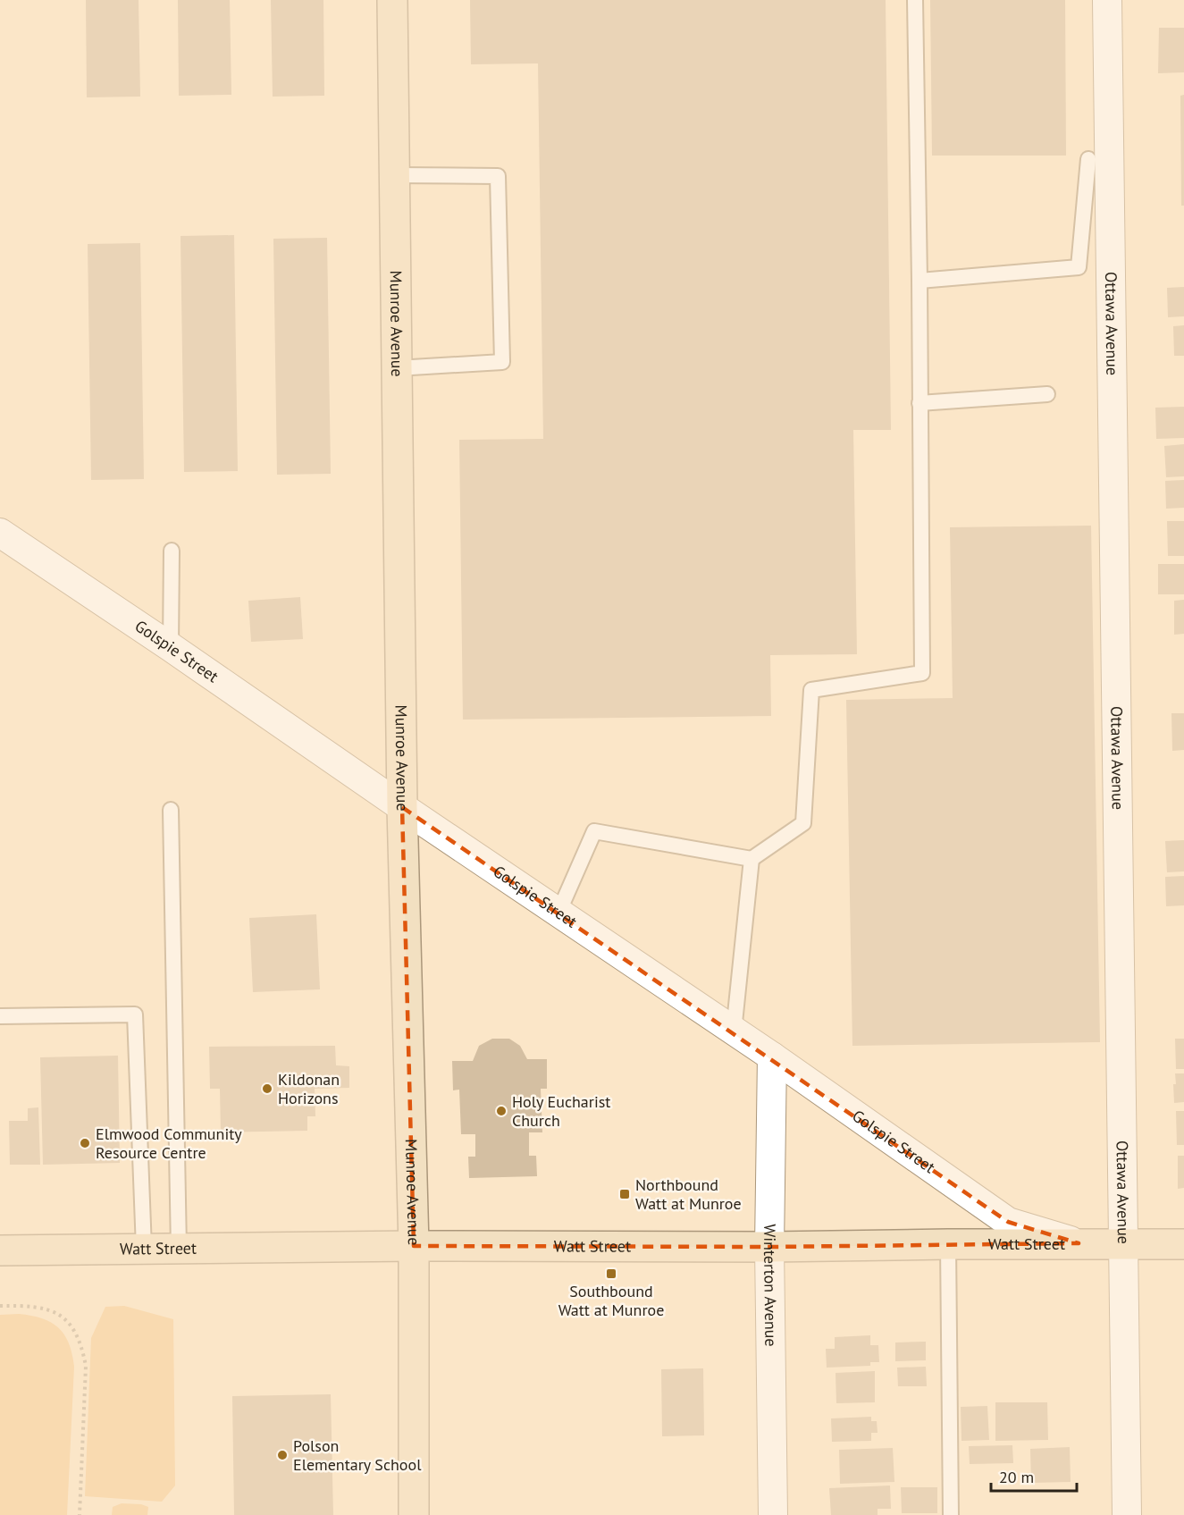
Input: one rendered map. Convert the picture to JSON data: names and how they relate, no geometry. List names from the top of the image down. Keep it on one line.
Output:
{"streets":{"main road":["Munroe Avenue","Watt Street"],"street":["Ottawa Avenue","Golspie Street","Winterton Avenue"]},"crossings":[["Munroe Avenue","Golspie Street"],["Munroe Avenue","Watt Street"],["Ottawa Avenue","Watt Street"],["Golspie Street","Watt Street"],["Golspie Street","Winterton Avenue"],["Watt Street","Winterton Avenue"]],"places":{"other":["Kildonan Horizons","Holy Eucharist Church","Elmwood Community Resource Centre","Polson Elementary School"],"transit":["Northbound Watt at Munroe","Southbound Watt at Munroe"]},"scale_bar":"20 m"}
